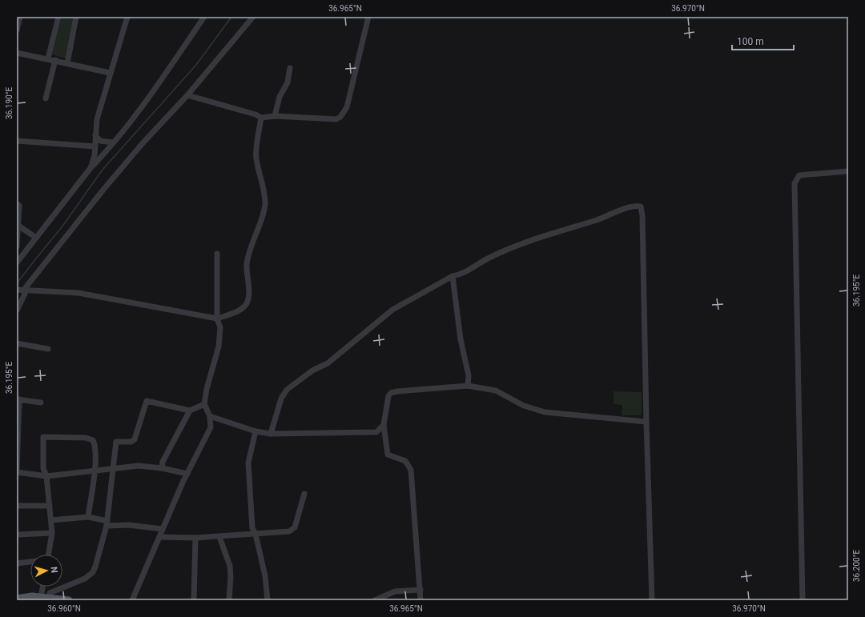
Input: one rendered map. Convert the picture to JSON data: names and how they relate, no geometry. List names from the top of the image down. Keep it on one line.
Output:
{"scale_bar":"100 m","north":"right","coordinates":["36.965°N","36.970°N","36.190°E","36.195°E","36.200°E","36.960°N"]}
